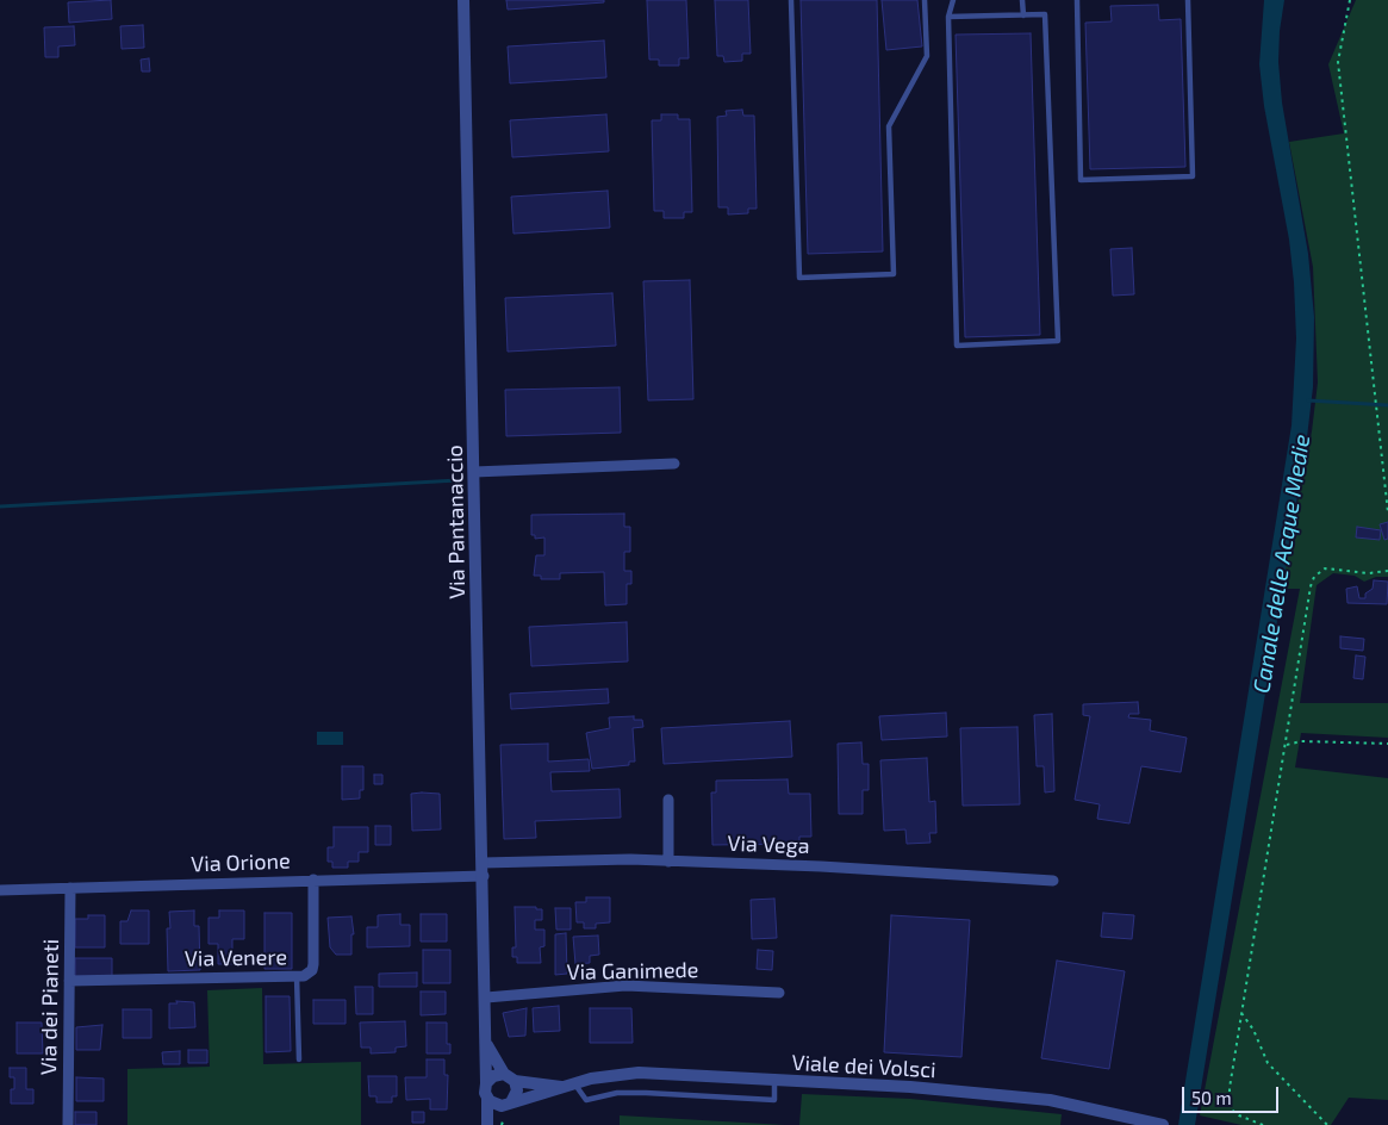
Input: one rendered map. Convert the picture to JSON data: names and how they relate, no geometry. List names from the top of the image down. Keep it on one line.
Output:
{"streets":{"street":["Via Pantanaccio","Via Vega","Via Orione","Via Venere","Via Ganimede","Via dei Pianeti","Viale dei Volsci"]},"crossings":[["Via Pantanaccio","Via Vega"],["Via Pantanaccio","Via Orione"],["Via Pantanaccio","Via Ganimede"],["Via Pantanaccio","Viale dei Volsci"],["Via Orione","Via Venere"],["Via Orione","Via dei Pianeti"],["Via Venere","Via dei Pianeti"]],"water":["Canale delle Acque Medie"],"scale_bar":"50 m"}
